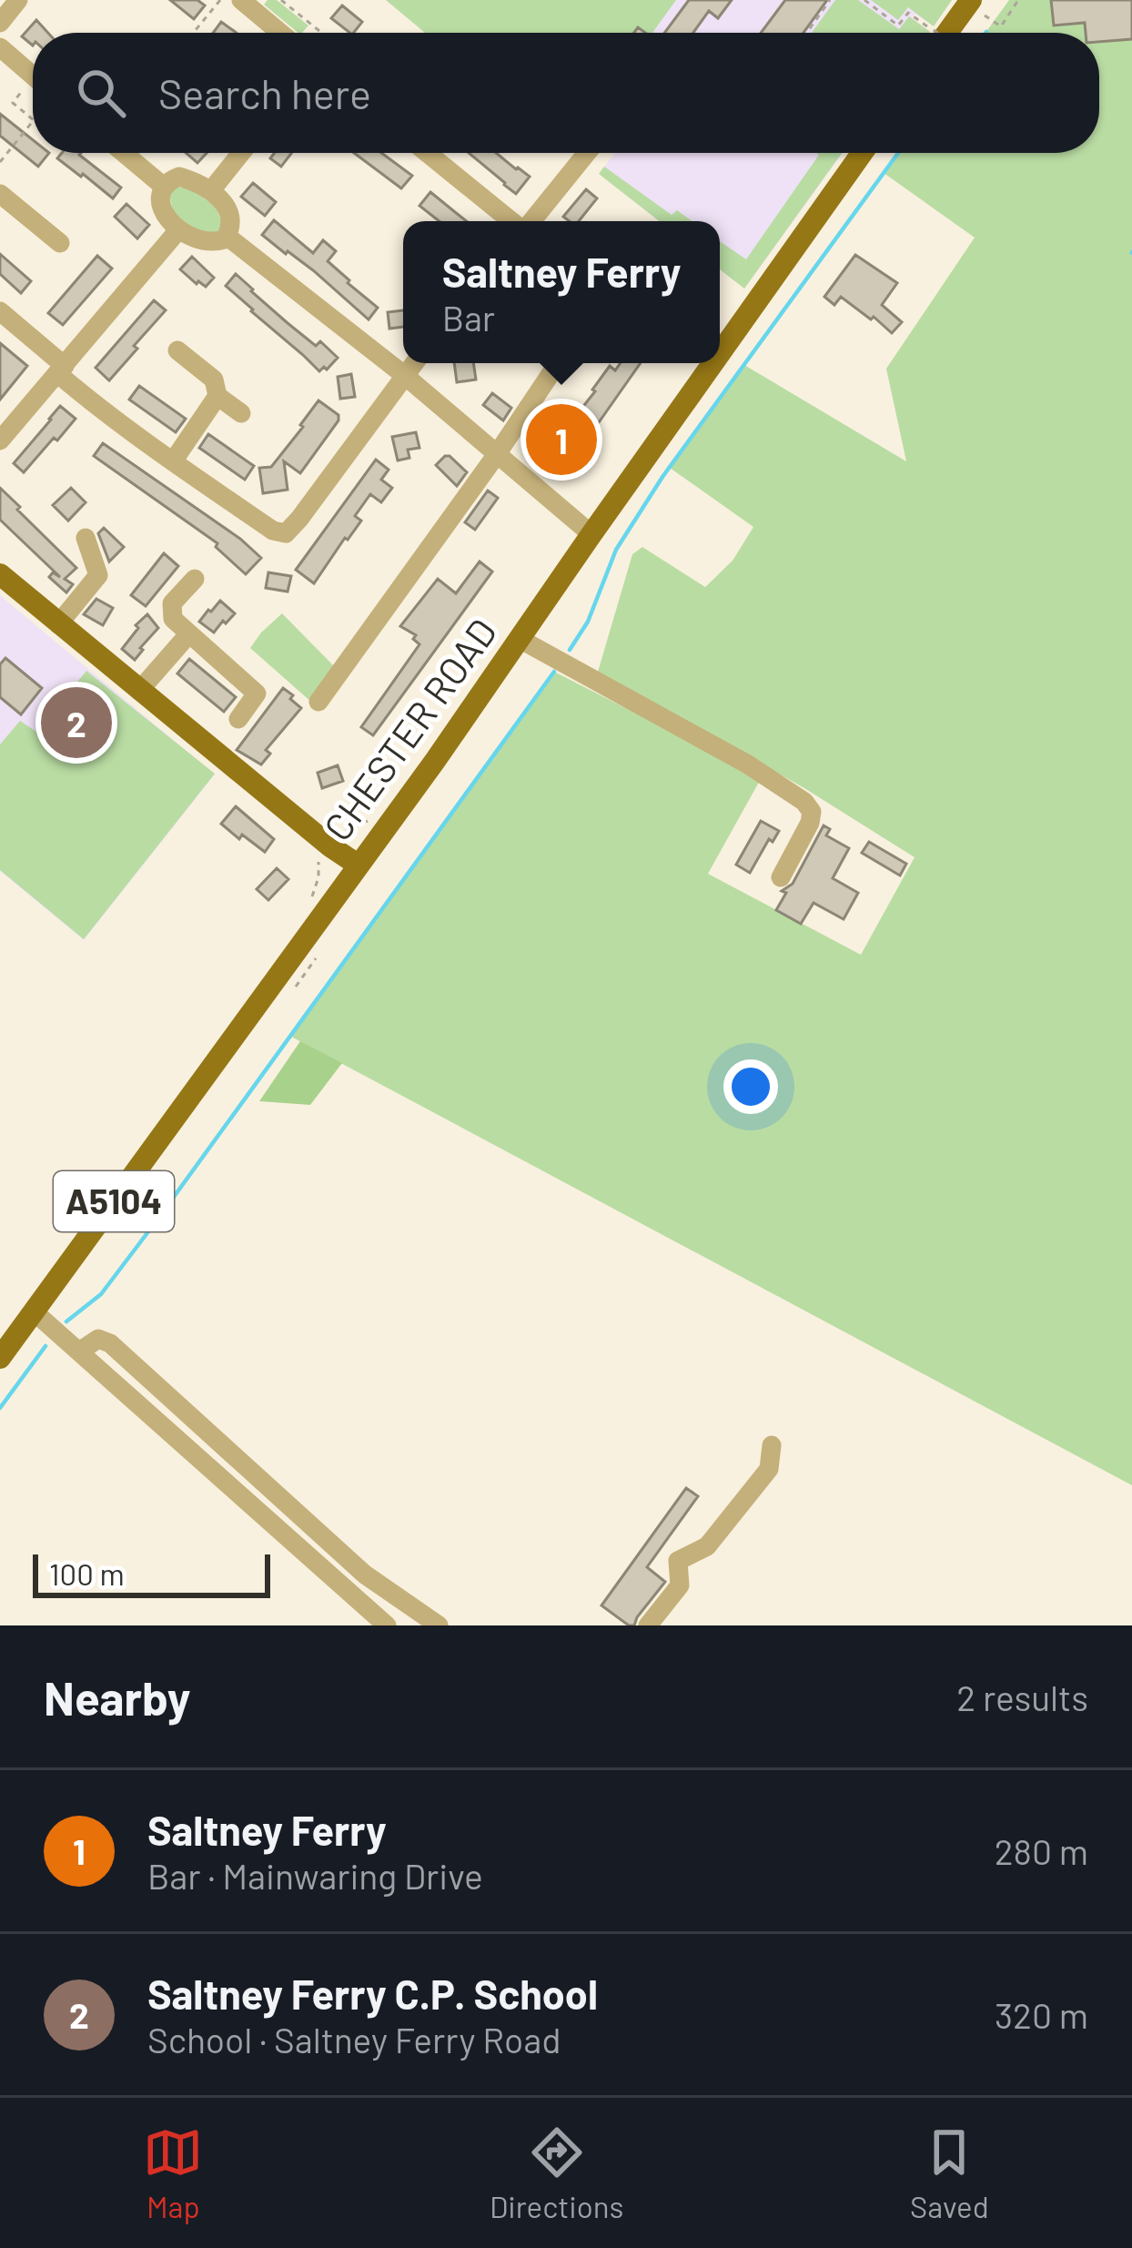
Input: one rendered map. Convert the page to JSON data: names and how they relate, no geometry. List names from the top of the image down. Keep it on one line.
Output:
{"streets":{"main road":["CHESTER ROAD","A5104"]},"scale_bar":"100 m","page":{"search":"Search here","popup":["Saltney Ferry","Bar"],"pins":["1","2"],"scale":"100 m","heading":["Nearby","2 results"],"list":[{"mark":"1","name":"Saltney Ferry","note":"Bar · Mainwaring Drive","value":"280 m"},{"mark":"2","name":"Saltney Ferry C.P. School","note":"School · Saltney Ferry Road","value":"320 m"}],"nav":["Map","Directions","Saved"]}}
